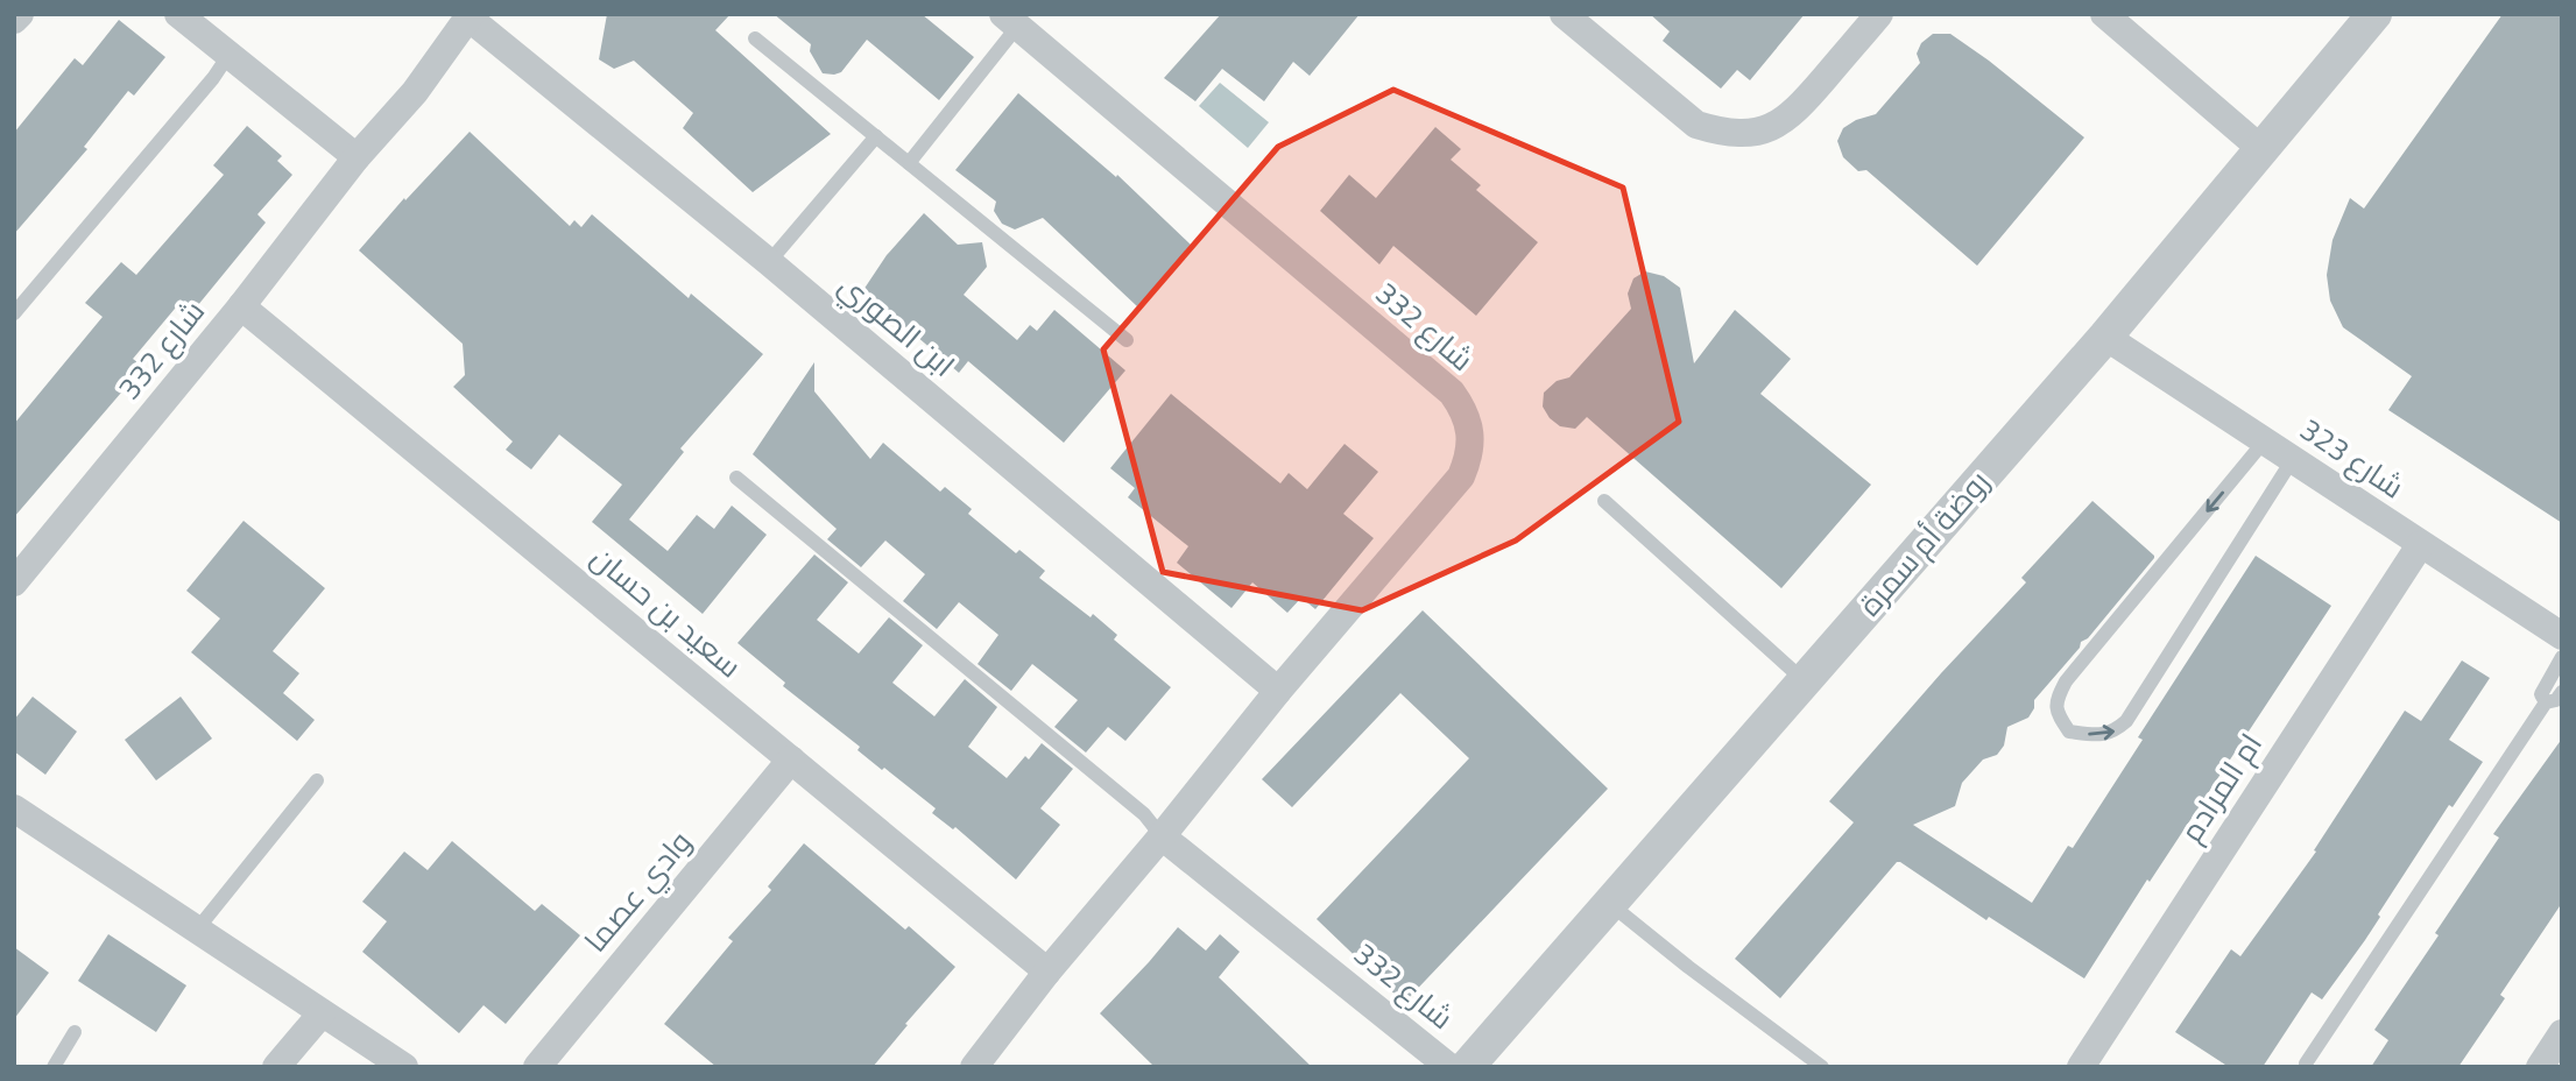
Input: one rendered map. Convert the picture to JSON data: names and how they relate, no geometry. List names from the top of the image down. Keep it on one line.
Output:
{"streets":{"street":["ابن الصوري","شارع 332","شارع 323","روضة أم سمرة","سعيد بن حسان","ام المرادم","وادي عصما"]},"crossings":[["ابن الصوري","شارع 332"],["شارع 332","سعيد بن حسان"],["شارع 323","روضة أم سمرة"],["شارع 323","ام المرادم"],["سعيد بن حسان","وادي عصما"]]}
